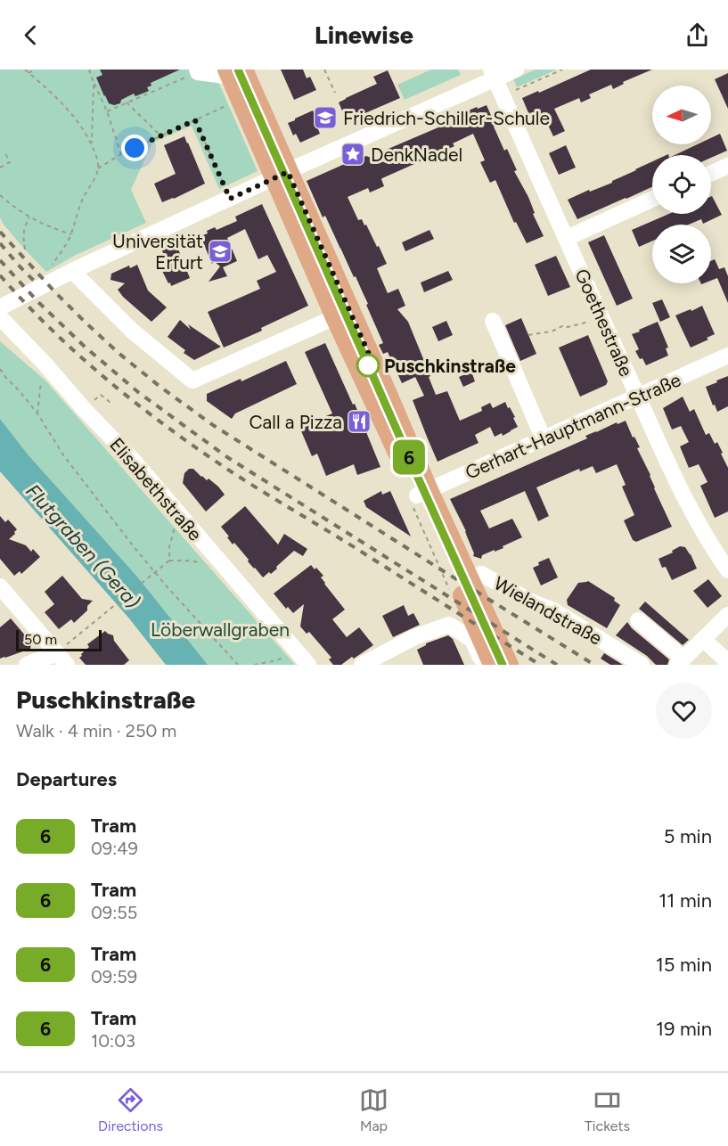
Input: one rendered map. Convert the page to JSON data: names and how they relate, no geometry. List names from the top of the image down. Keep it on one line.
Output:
{"streets":{"street":["Goethestraße","Gerhart-Hauptmann-Straße","Elisabethstraße","Wielandstraße"]},"crossings":[["Goethestraße","Gerhart-Hauptmann-Straße"]],"water":["Flutgraben (Gera)"],"parks":["Löberwallgraben"],"places":{"school or university":["Friedrich-Schiller-Schule","Universität Erfurt"],"place":["DenkNadel"],"other":["Puschkinstraße"],"restaurant":["Call a Pizza"]},"lines":["tram line 6"],"scale_bar":"50 m","north":"left","page":{"header":"Linewise","on_map":"6","scale":"50 m","heading":[["Puschkinstraße","Walk · 4 min · 250 m"],"Departures"],"list":[{"mark":"6","name":"Tram","note":"09:49","value":"5 min"},{"mark":"6","name":"Tram","note":"09:55","value":"11 min"},{"mark":"6","name":"Tram","note":"09:59","value":"15 min"},{"mark":"6","name":"Tram","note":"10:03","value":"19 min"}],"tabs":["Directions","Map","Tickets"]}}
